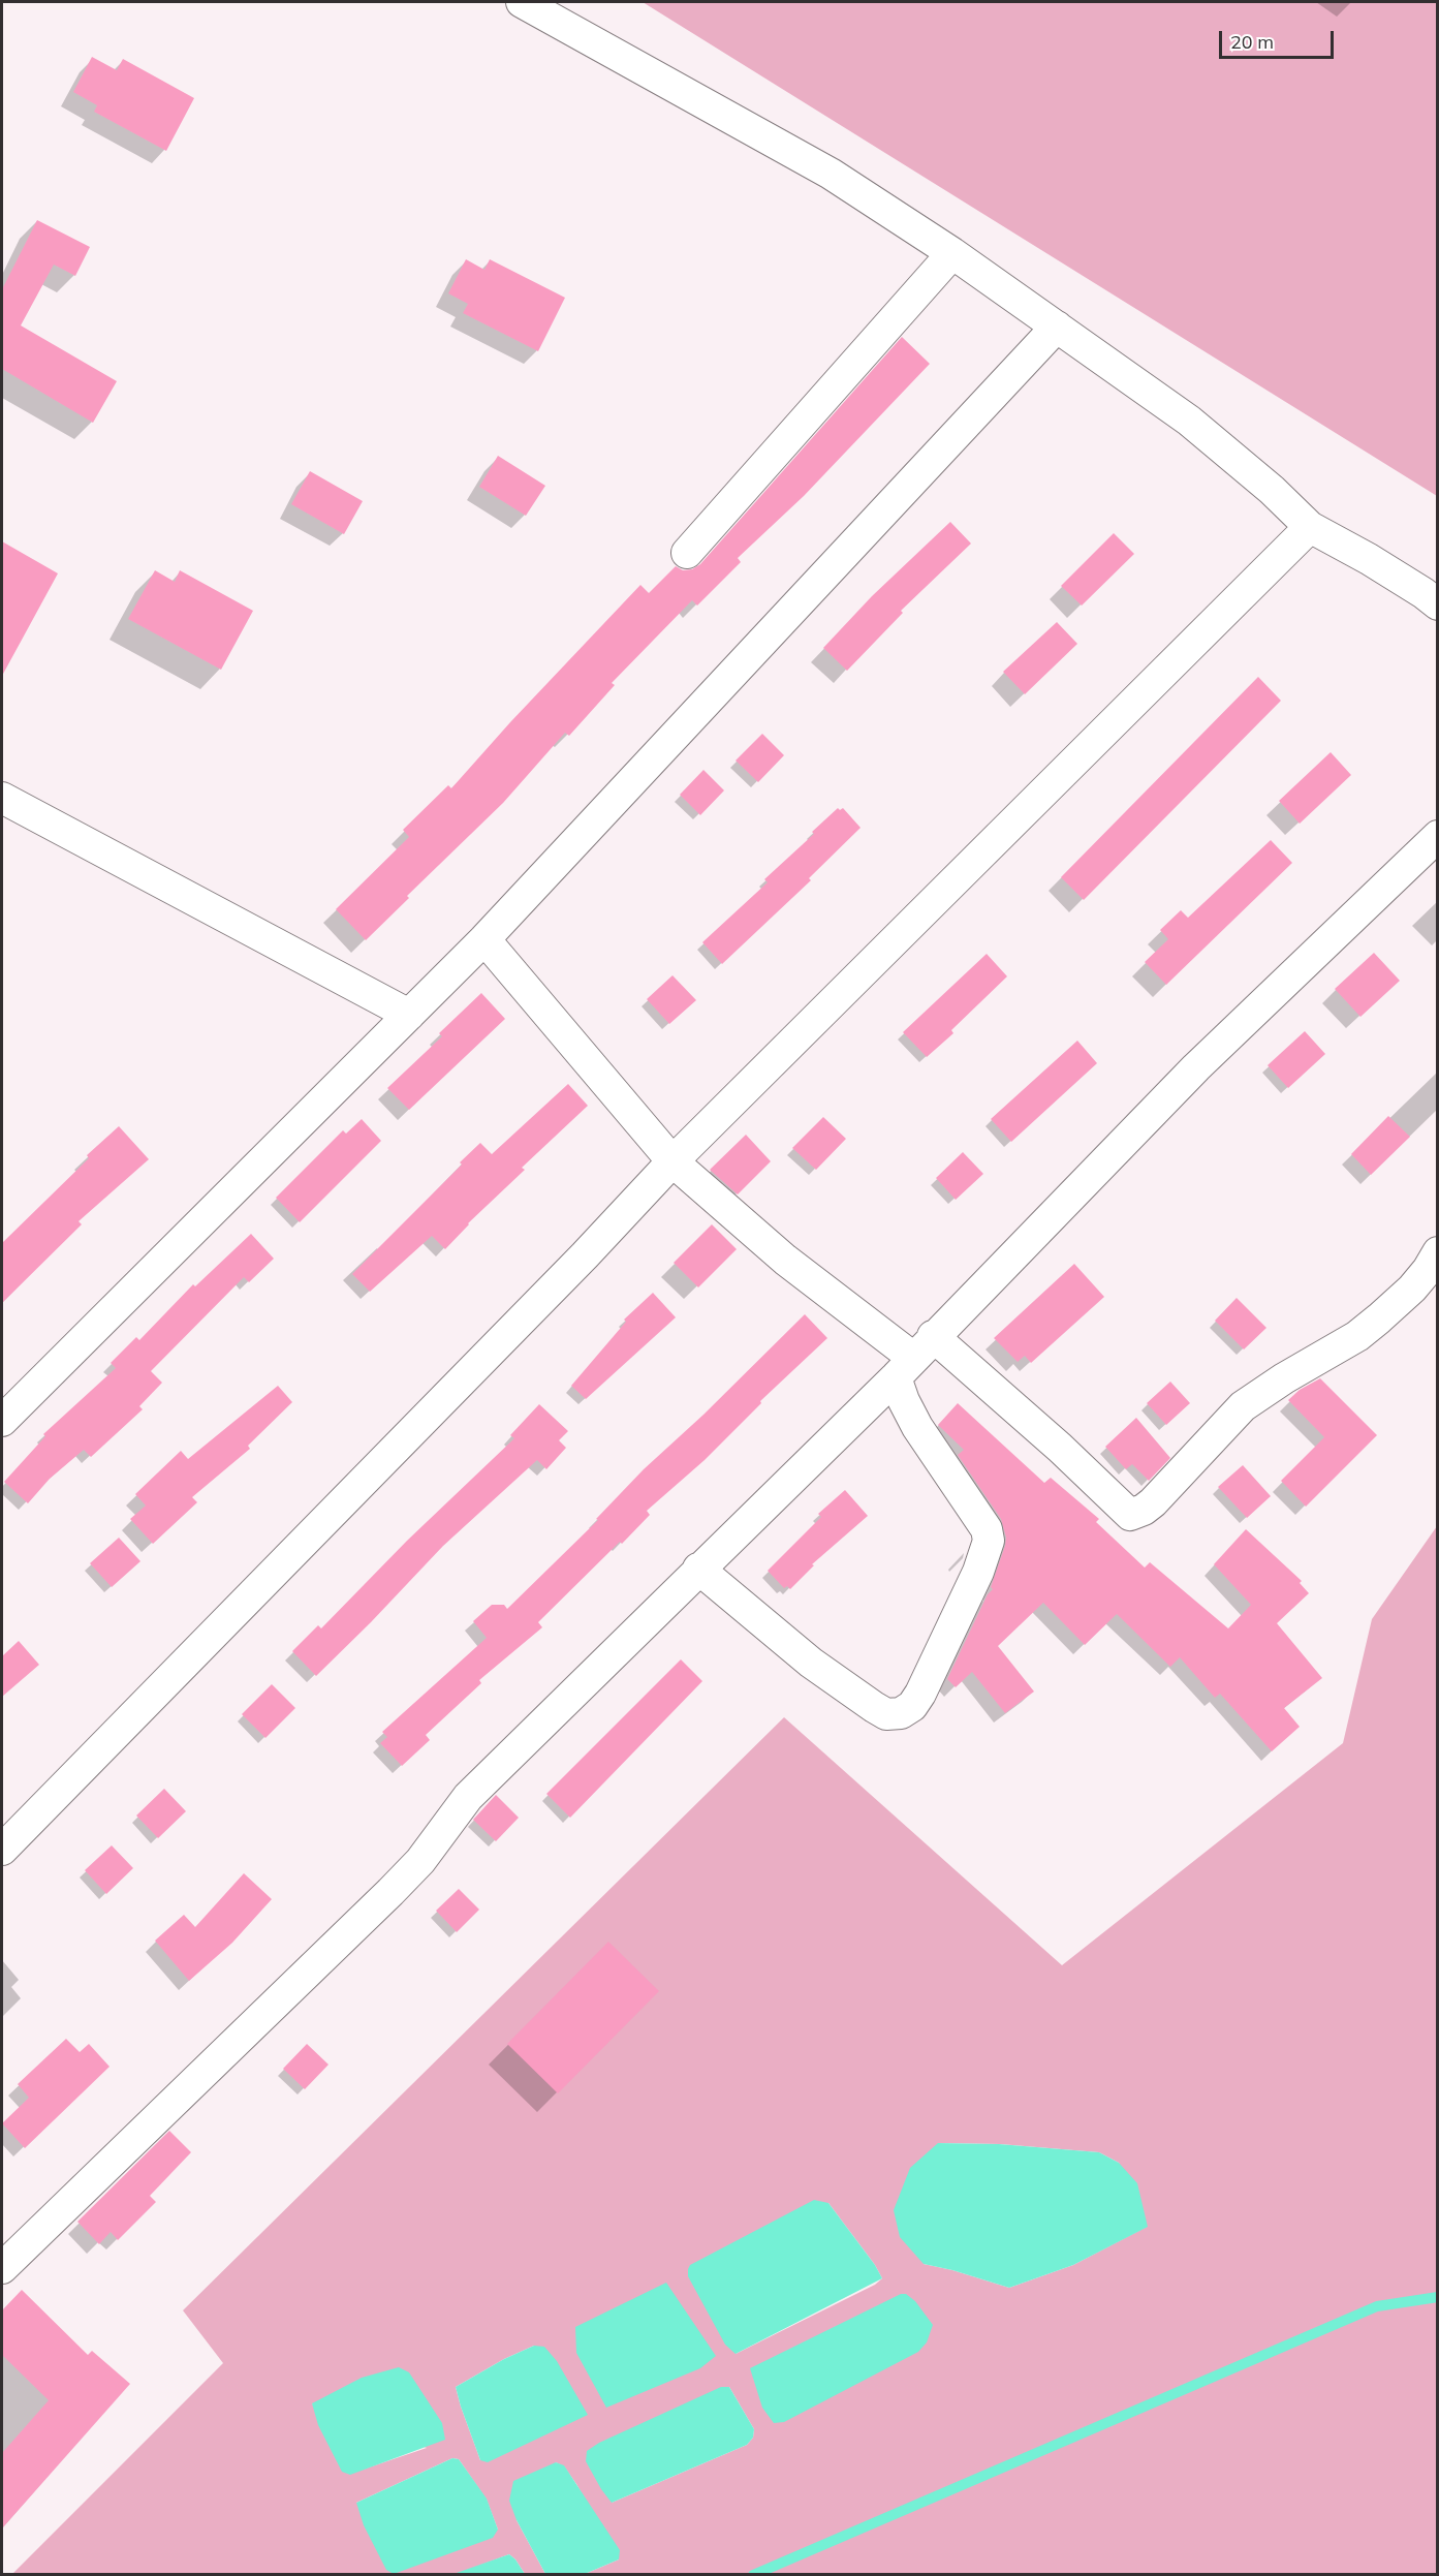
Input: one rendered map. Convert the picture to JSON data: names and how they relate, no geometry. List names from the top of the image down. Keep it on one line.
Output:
{"scale_bar":"20 m"}
